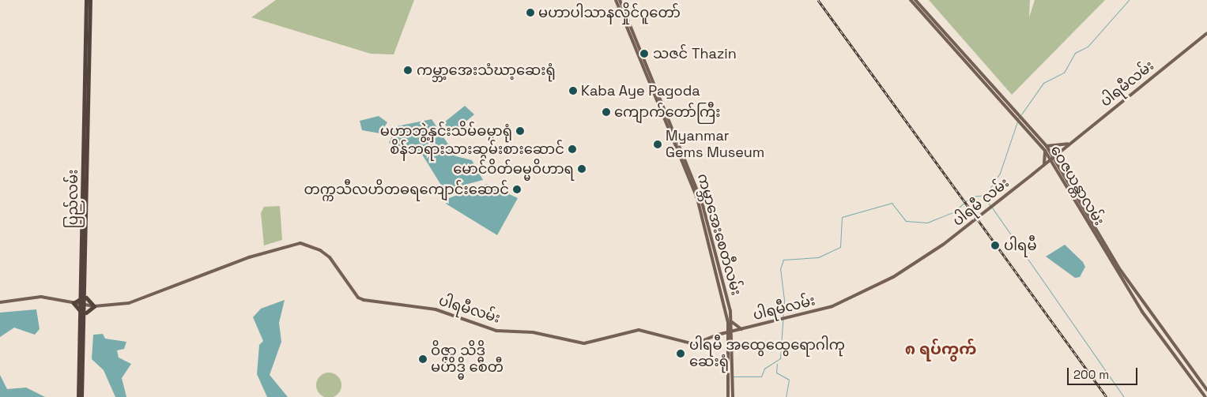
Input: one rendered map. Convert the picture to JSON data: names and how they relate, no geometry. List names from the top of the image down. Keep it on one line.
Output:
{"streets":{"highway":["ပြည်လမ်း"],"main road":["ပါရမီလမ်း","ဝေဇယန္တာလမ်း","ပါရမီ လမ်း","ကမ္ဘာအေးစေတီလမ်း"]},"crossings":[["ပါရမီလမ်း","ပြည်လမ်း"],["ပါရမီလမ်း","ပါရမီ လမ်း"]],"districts":["၈ ရပ်ကွက်"],"places":["မဟာပါသာနလှိုင်ဂူတော်","သဇင် Thazin","ကမ္ဘာ့အေးသံဃာ့ဆေးရုံ","Kaba Aye Pagoda","ကျောက်တော်ကြီး","မဟာဘွဲ့နှင်းသိမ်ဓမ္မာရုံ","Myanmar Gems Museum","စိန်ဘရားသားဆွမ်းစားဆောင်","မောင်ဝိတ်ဓမ္မဝိဟာရ","တက္ကသီလဟိတဓရကျောင်းဆောင်","ပါရမီ","ပါရမီ အထွေထွေရောဂါကု ဆေးရုံ","ဝိဇ္ဇာ သိဒ္ဓိ မဟိဒ္ဓိ စေတီ"],"scale_bar":"200 m"}
